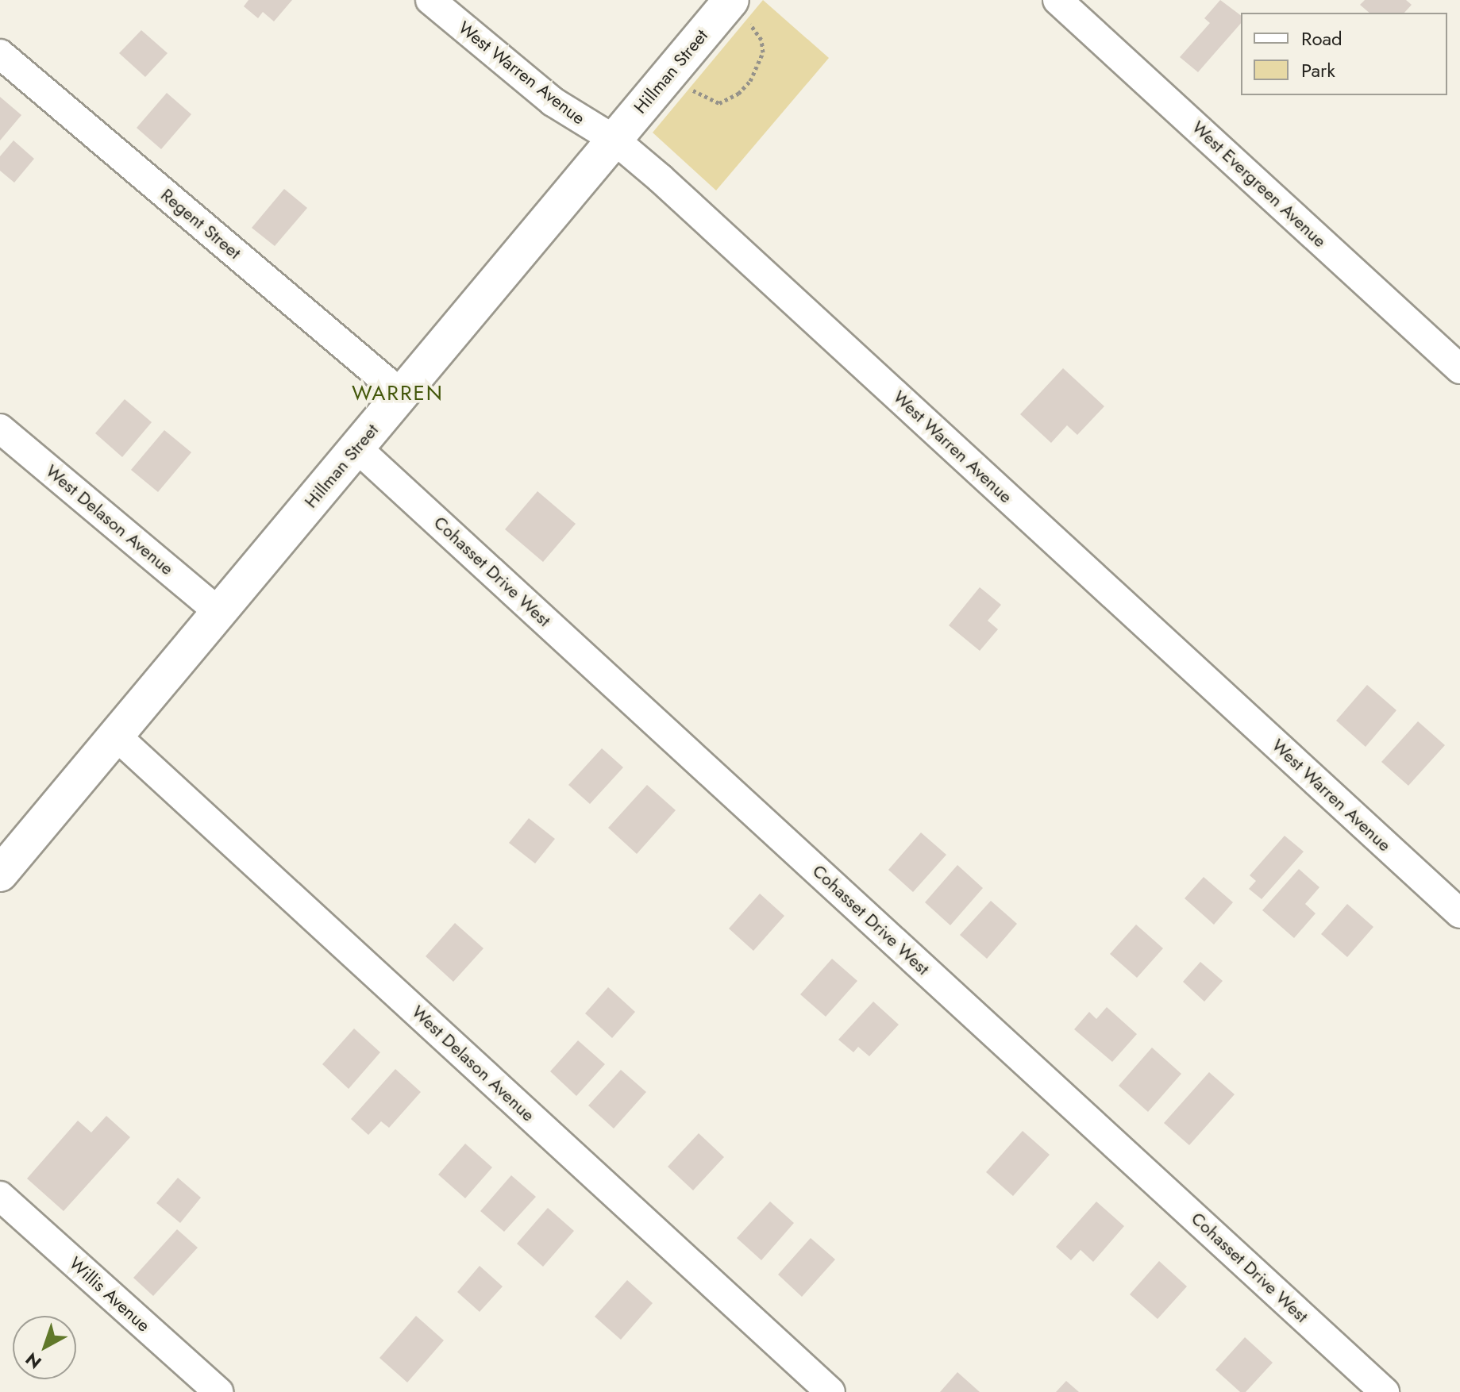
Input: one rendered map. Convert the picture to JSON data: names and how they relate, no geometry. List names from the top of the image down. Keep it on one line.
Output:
{"streets":{"street":["Hillman Street","West Warren Avenue","West Evergreen Avenue","Regent Street","West Delason Avenue","Cohasset Drive West","Willis Avenue"]},"crossings":[["Hillman Street","West Warren Avenue"],["Hillman Street","Regent Street"],["Hillman Street","West Delason Avenue"],["Hillman Street","Cohasset Drive West"]],"districts":["WARREN"],"legend":["Road","Park"],"north":"bottom left"}
